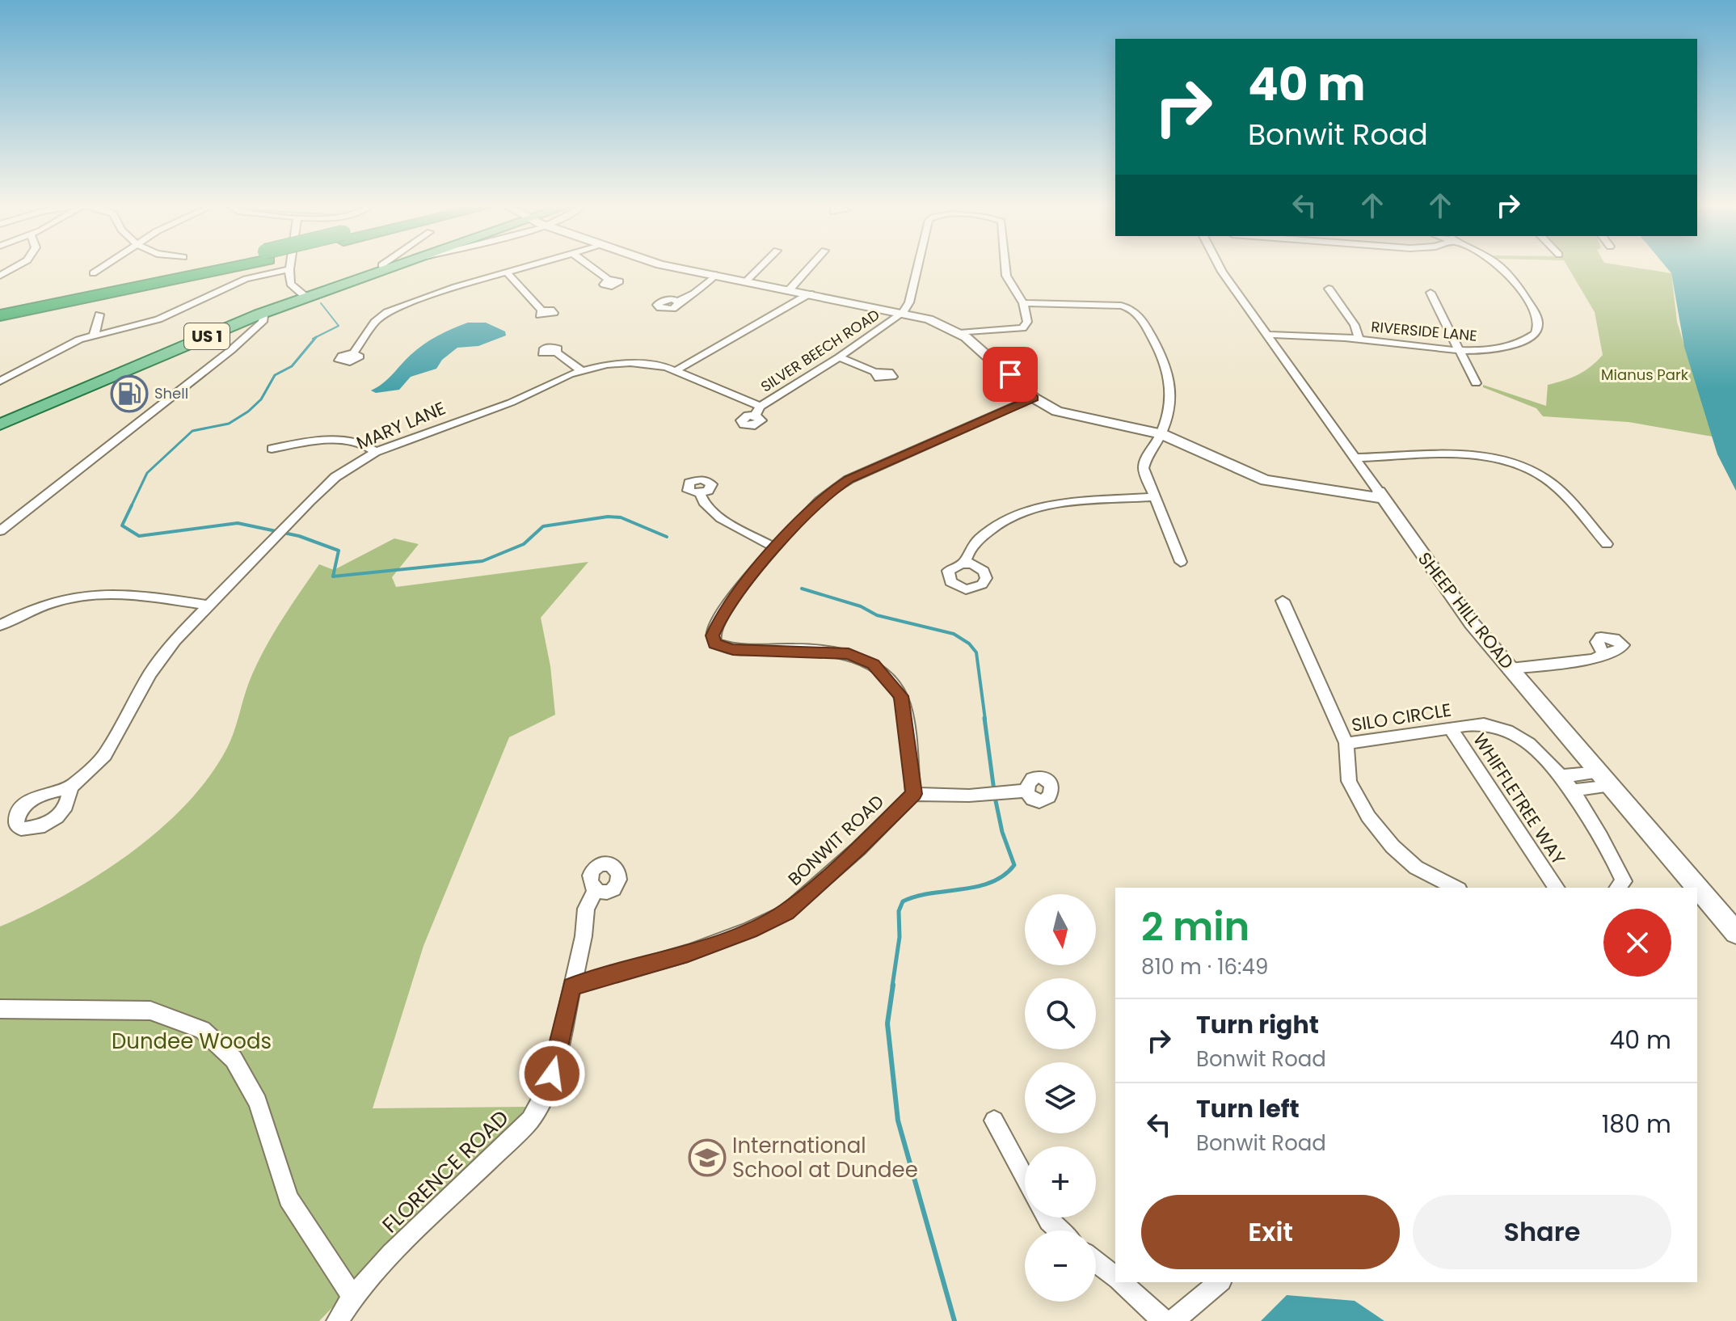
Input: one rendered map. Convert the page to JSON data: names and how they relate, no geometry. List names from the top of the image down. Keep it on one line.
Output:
{"streets":{"main road":["US 1"],"street":["RIVERSIDE LANE","SILVER BEECH ROAD","MARY LANE","SHEEP HILL ROAD","SILO CIRCLE","WHIFFLETREE WAY","BONWIT ROAD","FLORENCE ROAD"]},"crossings":[["RIVERSIDE LANE","SHEEP HILL ROAD"],["SILVER BEECH ROAD","MARY LANE"],["SILO CIRCLE","WHIFFLETREE WAY"],["BONWIT ROAD","FLORENCE ROAD"]],"parks":["Mianus Park","Dundee Woods"],"places":{"fuel station":["Shell"],"school or university":["International School at Dundee"]},"north":"bottom","page":{"turn":["40 m","Bonwit Road"],"heading":["2 min","810 m · 16:49"],"map_buttons":["+","−"],"list":[{"name":"Turn right","note":"Bonwit Road","value":"40 m"},{"name":"Turn left","note":"Bonwit Road","value":"180 m"}],"buttons":["Exit","Share"]}}
